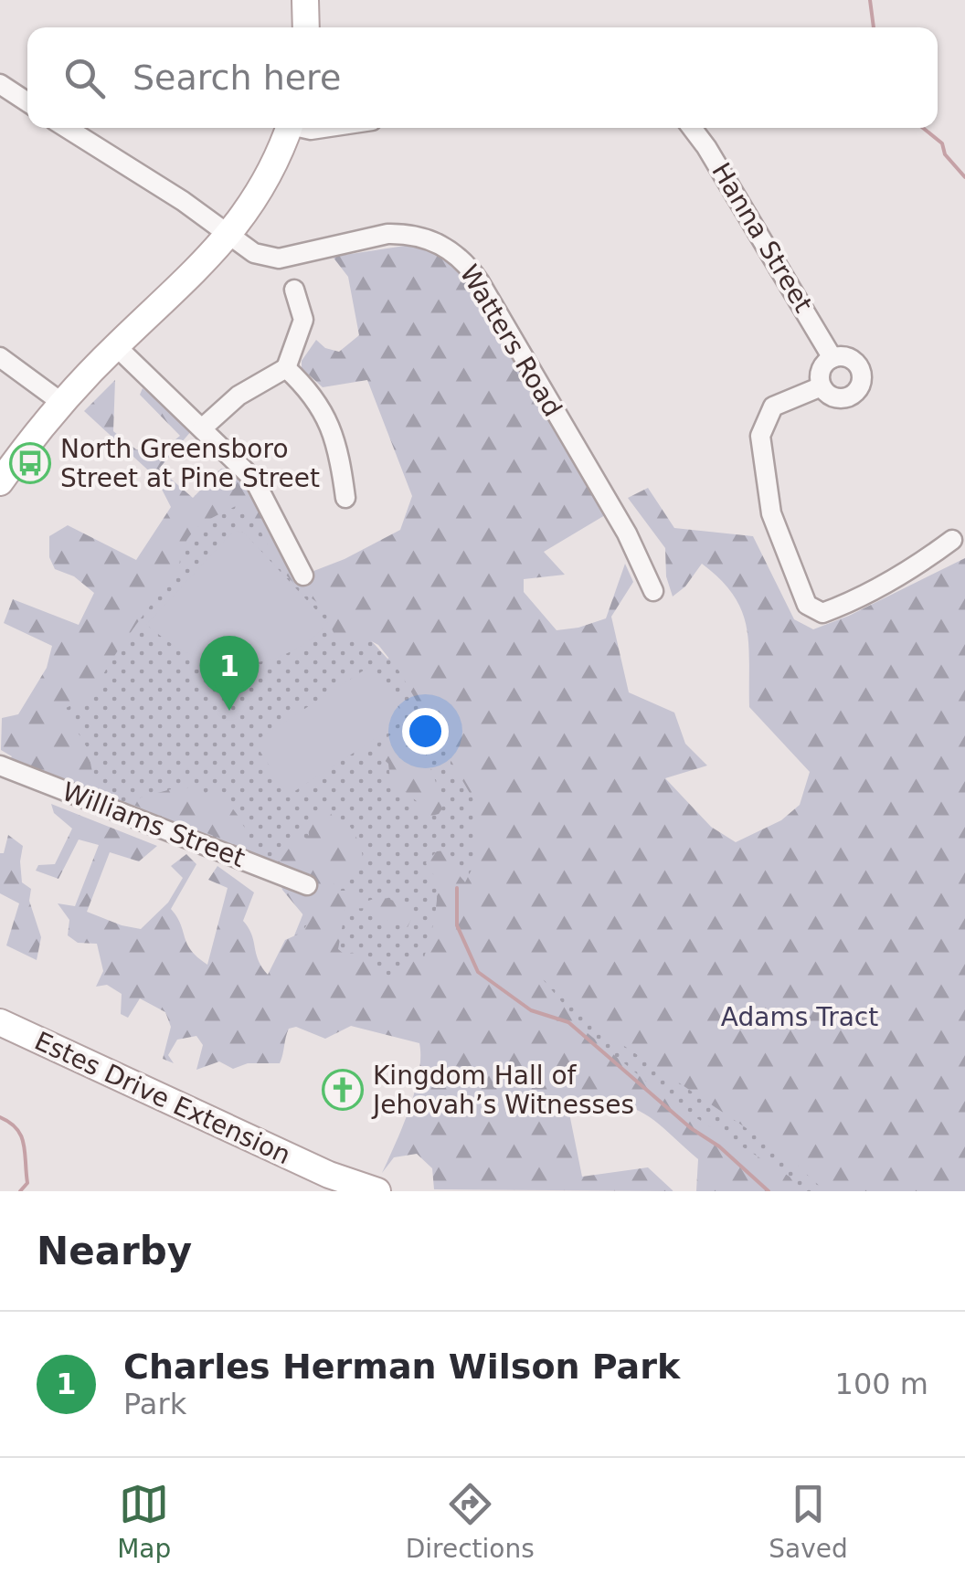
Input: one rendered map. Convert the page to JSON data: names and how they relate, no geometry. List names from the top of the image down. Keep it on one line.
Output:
{"streets":{"main road":["Estes Drive Extension"],"street":["Hanna Street","Watters Road","Williams Street"]},"parks":["Adams Tract"],"places":{"bus stop":["North Greensboro Street at Pine Street"],"church":["Kingdom Hall of Jehovah’s Witnesses"]},"page":{"search":"Search here","pins":"1","heading":"Nearby","list":[{"mark":"1","name":"Charles Herman Wilson Park","note":"Park","value":"100 m"}],"nav":["Map","Directions","Saved"]}}
